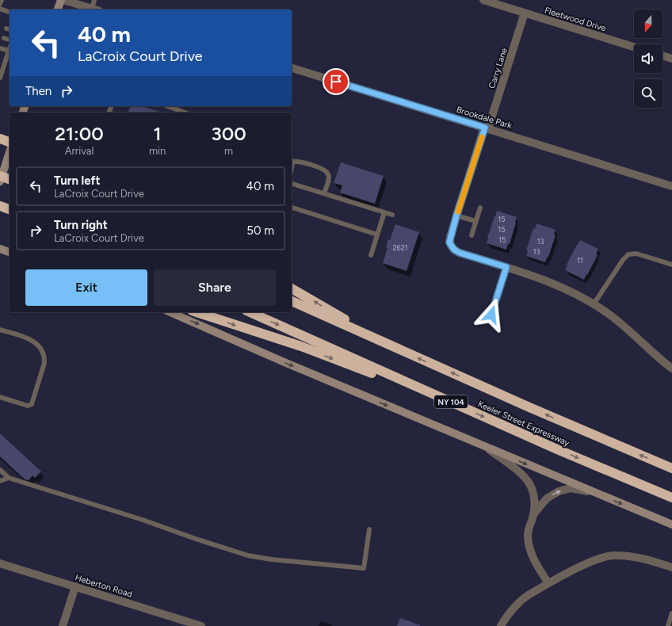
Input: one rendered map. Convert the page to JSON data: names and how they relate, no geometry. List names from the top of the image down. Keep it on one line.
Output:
{"streets":{"highway":["NY 104","Keeler Street Expressway"],"street":["Fleetwood Drive","Carry Lane","Brookdale Park","Heberton Road"]},"crossings":[["Fleetwood Drive","Carry Lane"],["Carry Lane","Brookdale Park"]],"house_numbers":["15","15","15","13","2621","13","11"],"north":"bottom","page":{"turn":["40 m","LaCroix Court Drive"],"then":"Then","eta":["21:00","Arrival","1","min","300","m"],"list":[{"name":"Turn left","note":"LaCroix Court Drive","value":"40 m"},{"name":"Turn right","note":"LaCroix Court Drive","value":"50 m"}],"buttons":["Exit","Share"]}}
